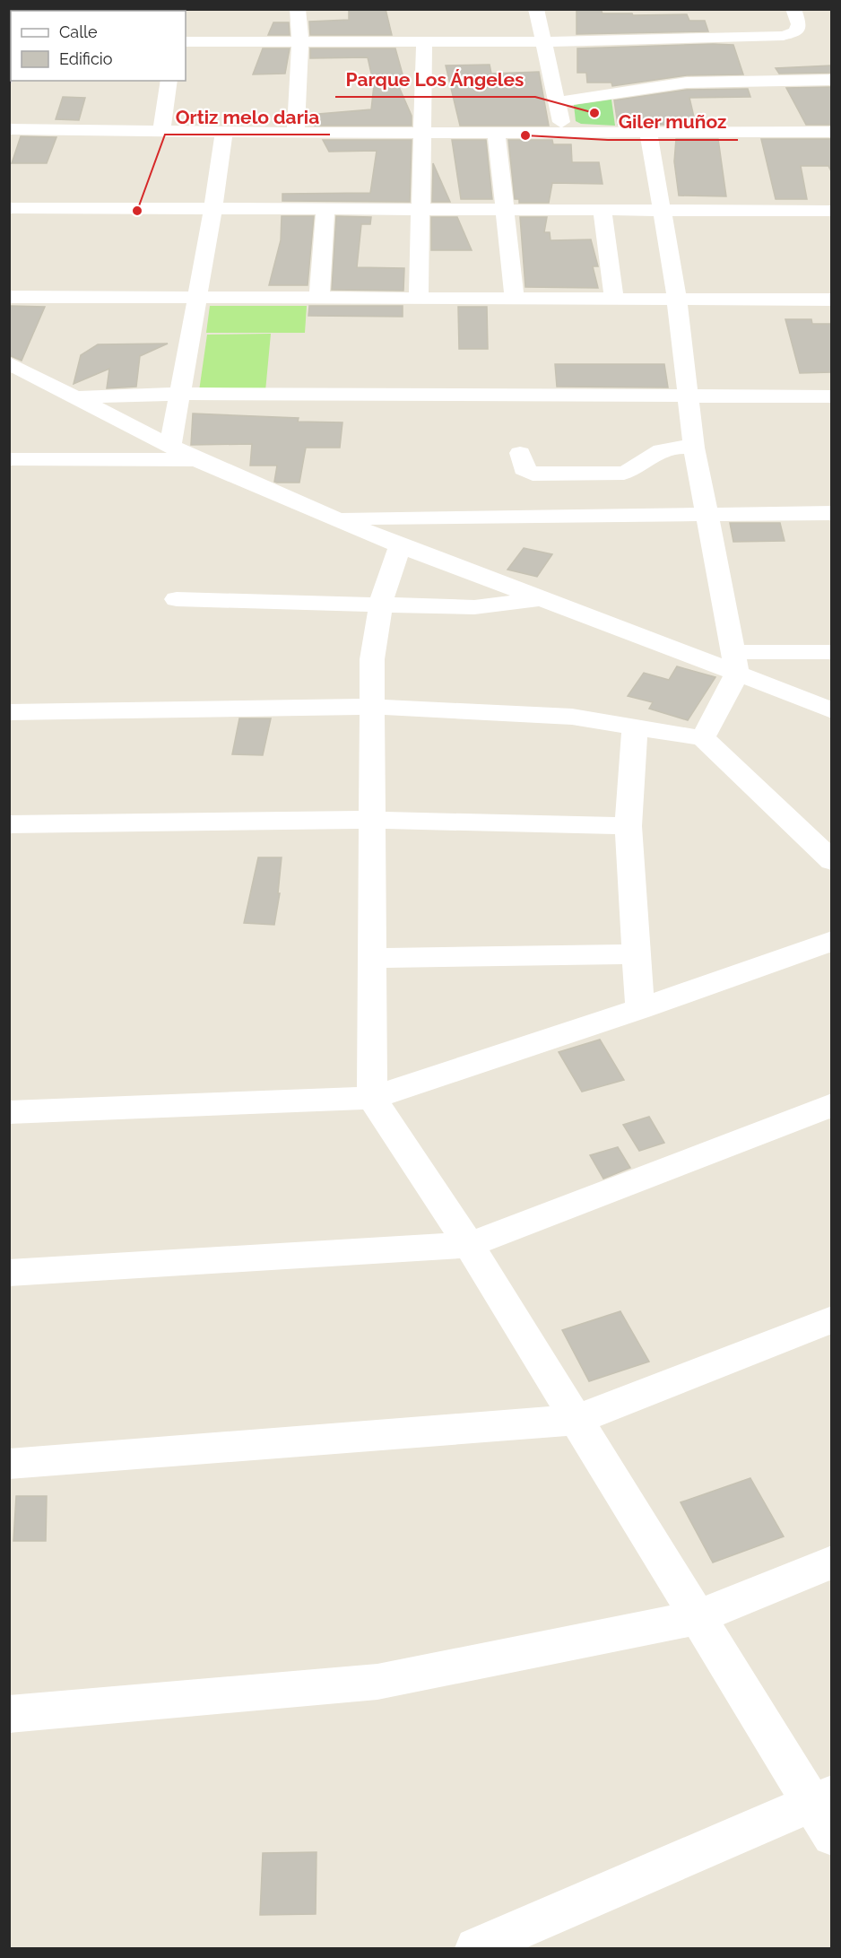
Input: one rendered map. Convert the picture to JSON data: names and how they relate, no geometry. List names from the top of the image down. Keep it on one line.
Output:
{"places":["Parque Los Ángeles","Giler muñoz","Ortiz melo daria"],"legend":["Calle","Edificio"]}
